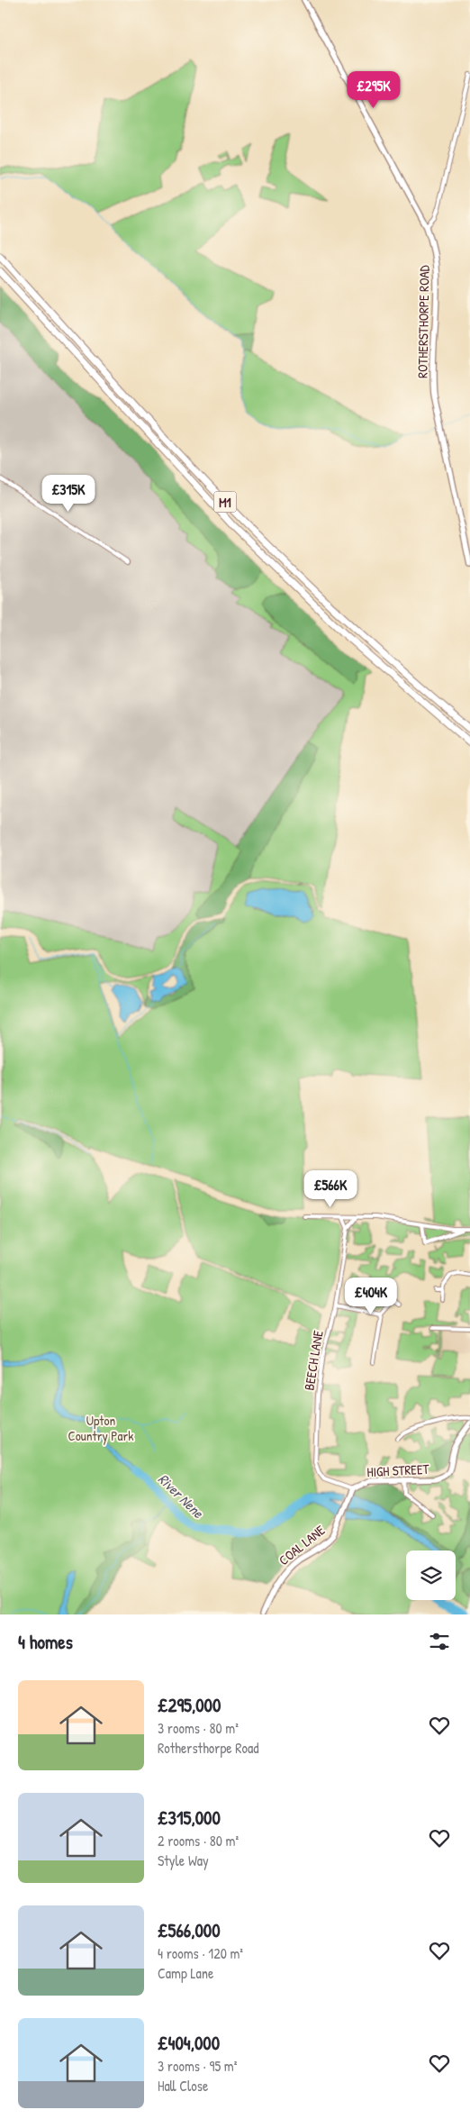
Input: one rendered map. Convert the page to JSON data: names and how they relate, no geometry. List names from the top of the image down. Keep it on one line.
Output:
{"streets":{"highway":["M1"],"street":["ROTHERSTHORPE ROAD","BEECH LANE","HIGH STREET","COAL LANE"]},"crossings":[["BEECH LANE","HIGH STREET"],["BEECH LANE","COAL LANE"],["HIGH STREET","COAL LANE"]],"water":["River Nene"],"parks":["Upton Country Park"],"page":{"price":["£295K","£315K","£566K","£404K"],"heading":"4 homes","list":[{"name":"£295,000","note":"3 rooms · 80 m² · Rothersthorpe Road"},{"name":"£315,000","note":"2 rooms · 80 m² · Style Way"},{"name":"£566,000","note":"4 rooms · 120 m² · Camp Lane"},{"name":"£404,000","note":"3 rooms · 95 m² · Hall Close"}]}}
